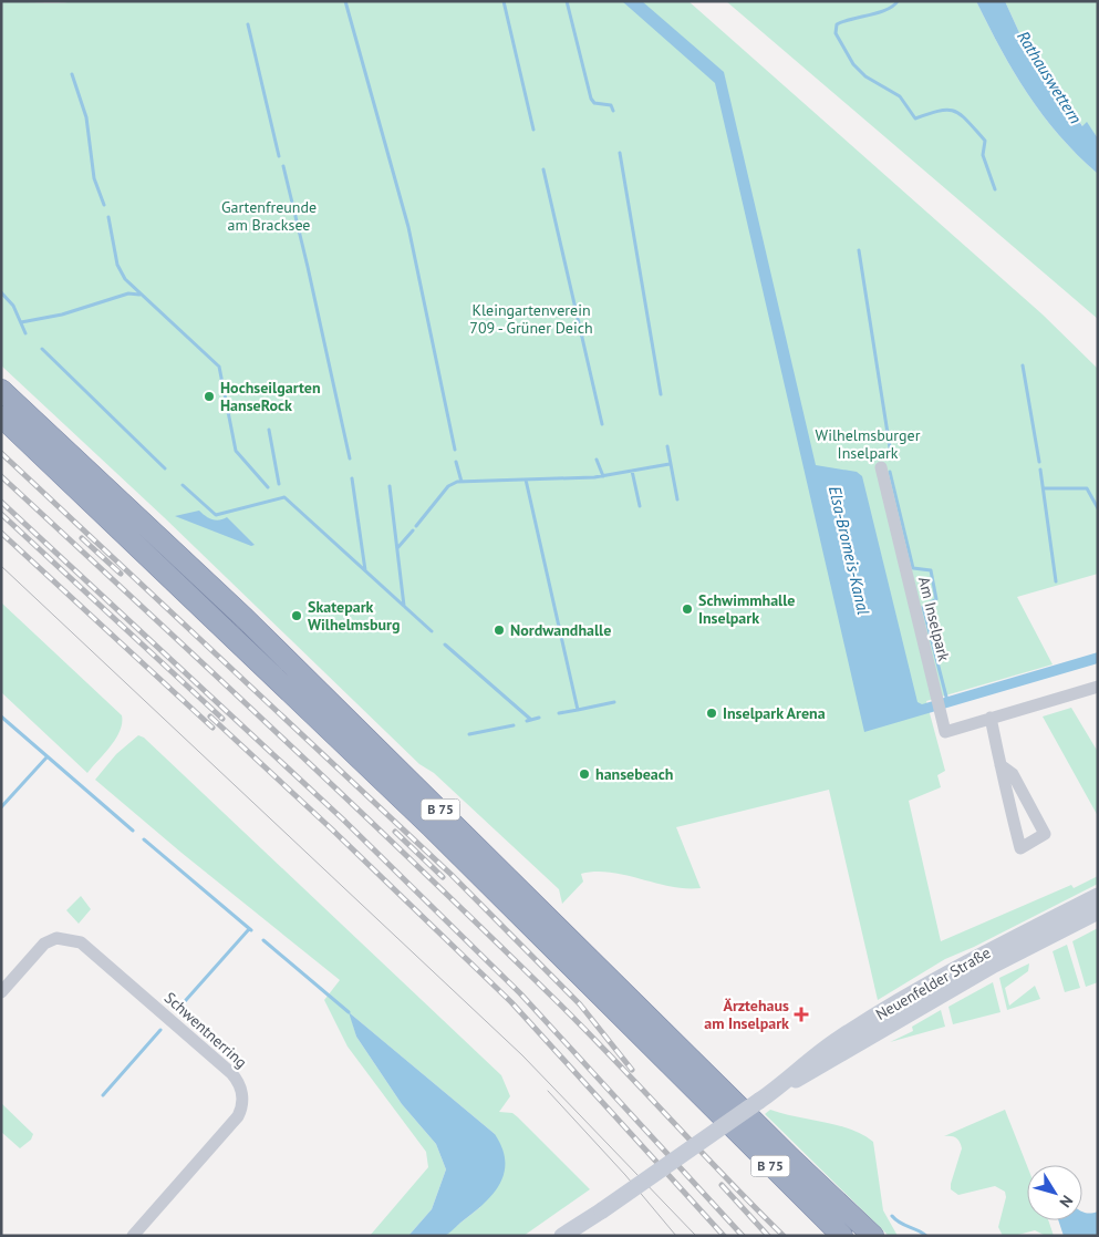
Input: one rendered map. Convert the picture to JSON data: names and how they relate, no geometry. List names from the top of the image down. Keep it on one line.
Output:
{"streets":{"highway":["B 75"],"main road":["Neuenfelder Straße"],"street":["Am Inselpark","Schwentnerring"]},"water":["Rathauswettern","Elsa-Bromeis-Kanal"],"parks":["Gartenfreunde am Bracksee","Kleingartenverein 709 - Grüner Deich","Wilhelmsburger Inselpark"],"places":{"other":["Hochseilgarten HanseRock","Schwimmhalle Inselpark","Skatepark Wilhelmsburg","Nordwandhalle","Inselpark Arena","hansebeach"],"health":["Ärztehaus am Inselpark"]},"north":"bottom right"}
